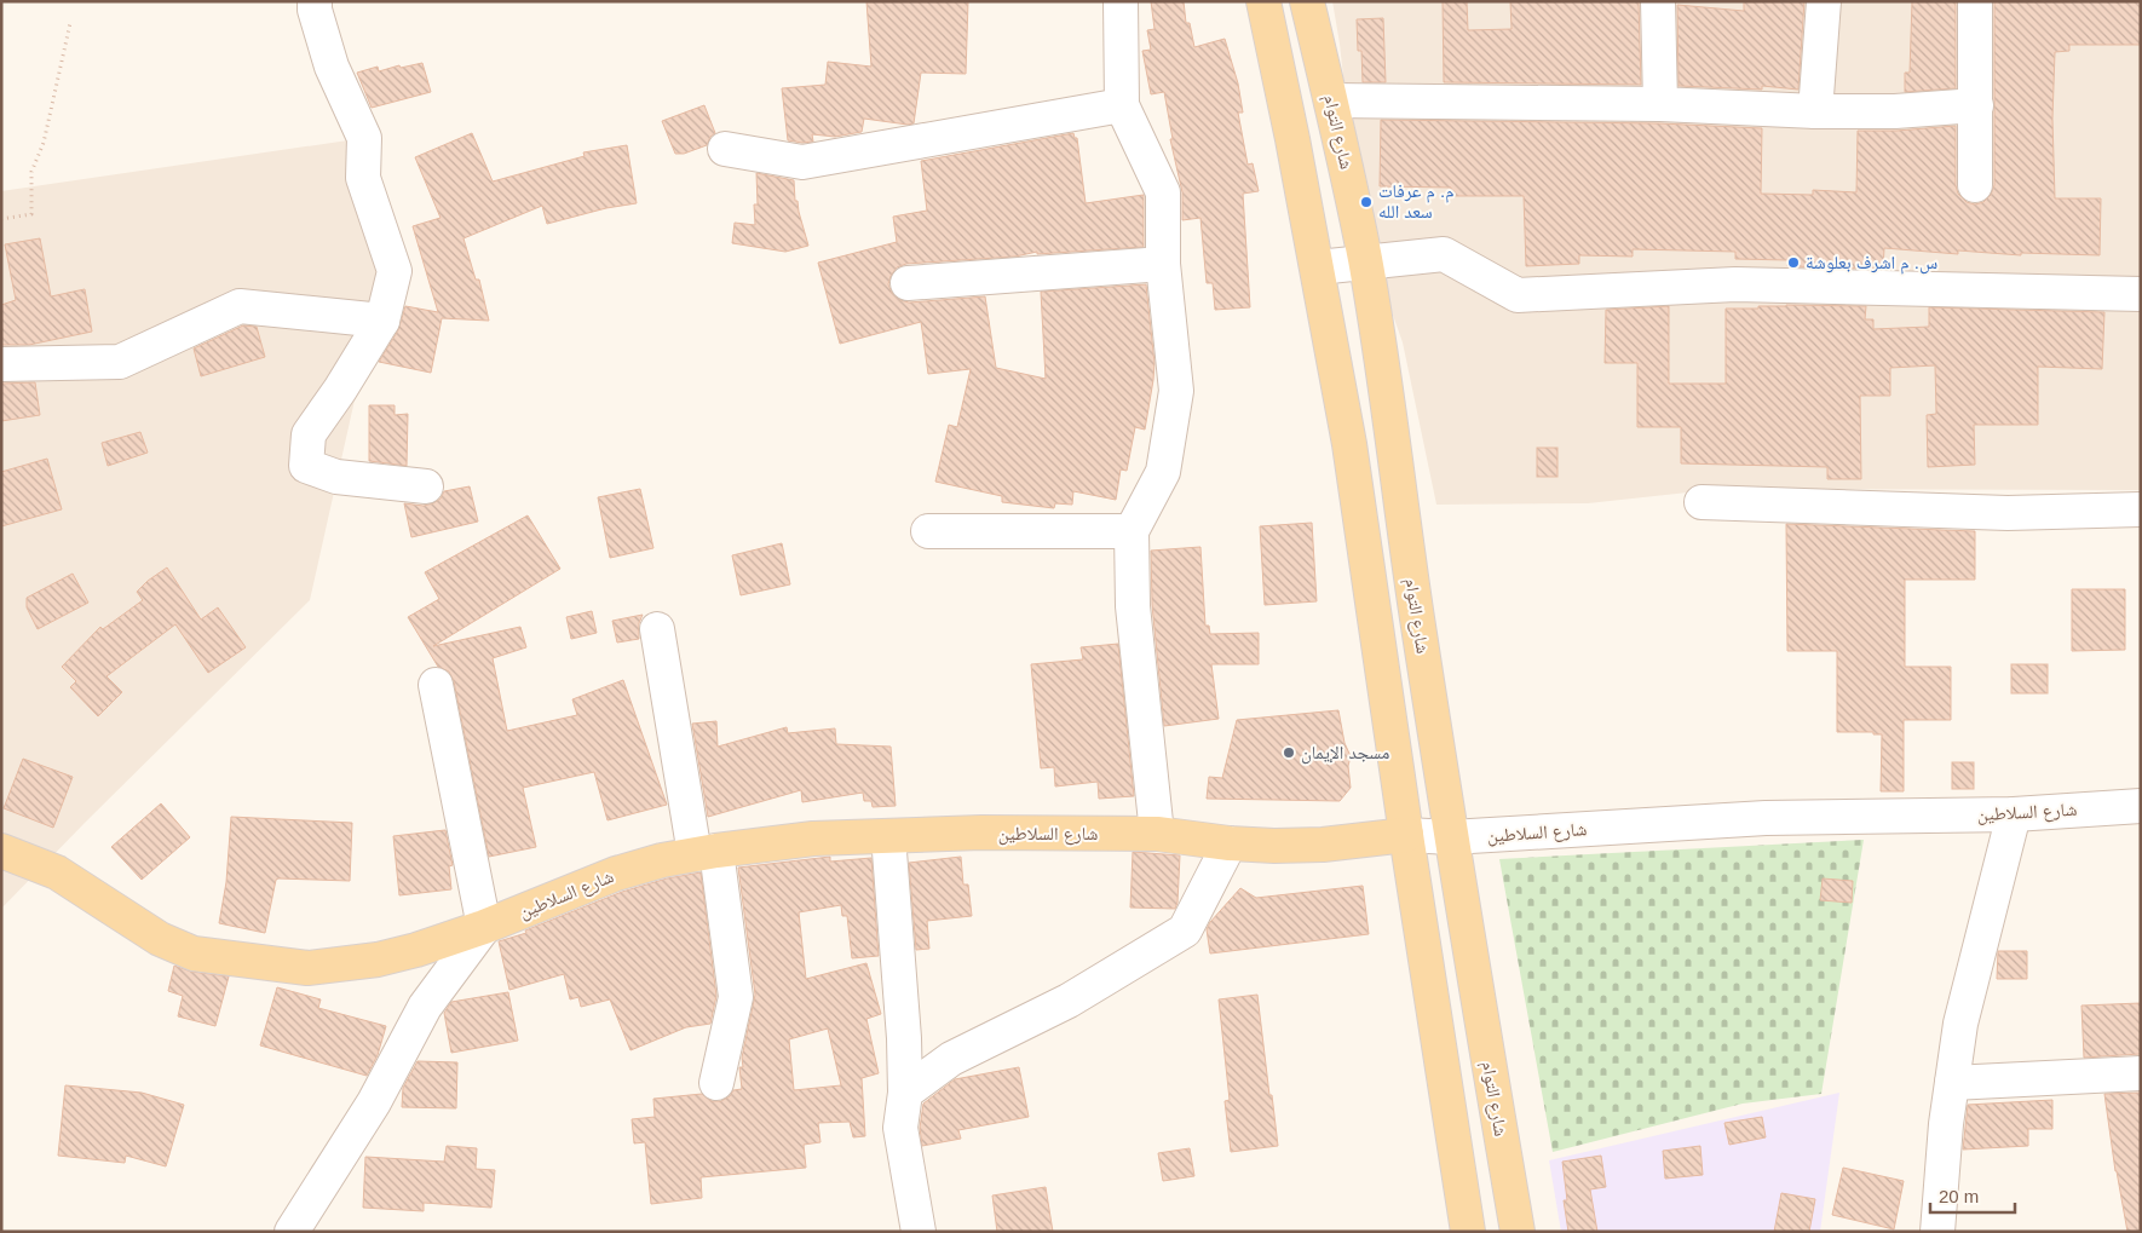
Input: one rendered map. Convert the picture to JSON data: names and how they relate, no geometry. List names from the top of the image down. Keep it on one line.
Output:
{"streets":{"main road":["شارع التوام","شارع السلاطين"]},"crossings":[["شارع التوام","شارع السلاطين"]],"places":["م. م عرفات سعد الله","س. م اشرف بعلوشة","مسجد الإيمان"],"scale_bar":"20 m"}
